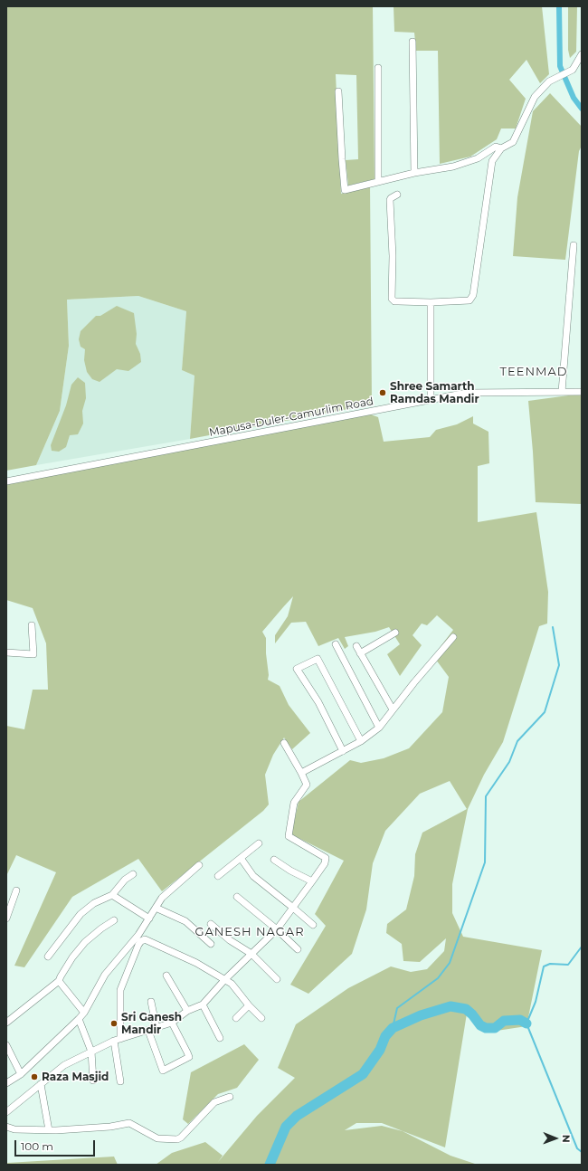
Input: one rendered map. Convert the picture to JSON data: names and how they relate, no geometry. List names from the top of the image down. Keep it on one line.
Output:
{"streets":{"street":["Mapusa-Duler-Camurlim Road"]},"districts":["TEENMAD","GANESH NAGAR"],"places":["Shree Samarth Ramdas Mandir","Sri Ganesh Mandir","Raza Masjid"],"scale_bar":"100 m","north":"right"}
